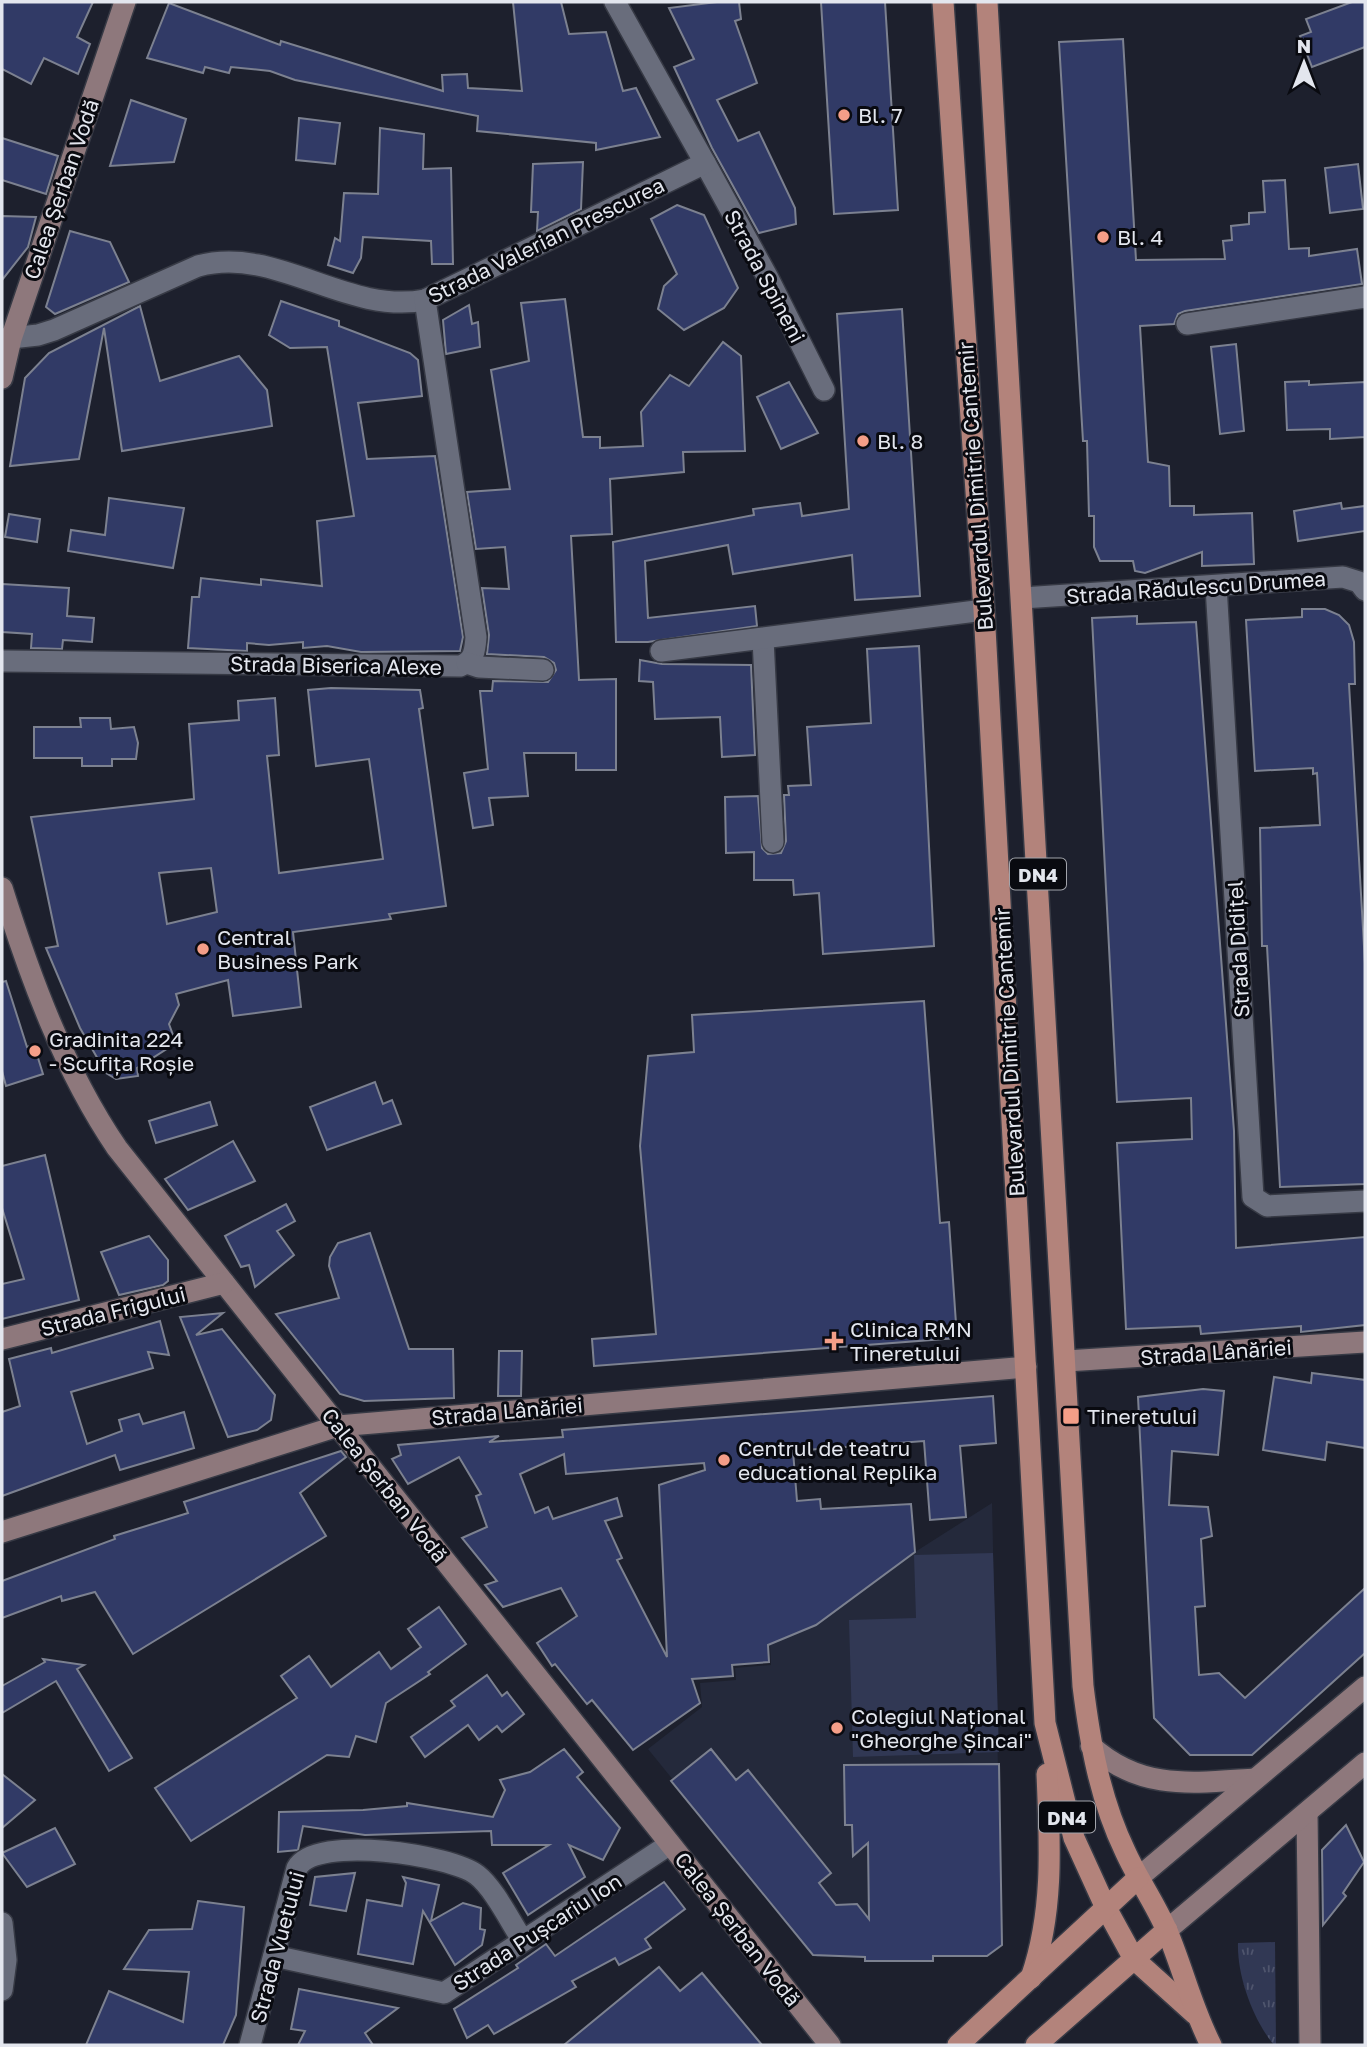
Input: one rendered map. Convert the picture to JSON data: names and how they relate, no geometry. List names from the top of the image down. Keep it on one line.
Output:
{"streets":{"main road":["Bulevardul Dimitrie Cantemir","DN4"],"street":["Calea Șerban Vodă","Strada Valerian Prescurea","Strada Spineni","Strada Rădulescu Drumea","Strada Biserica Alexe","Strada Didițel","Strada Frigului","Strada Lânăriei","Strada Pușcariu Ion","Strada Vuetului"]},"crossings":[["Calea Șerban Vodă","Strada Valerian Prescurea"],["Calea Șerban Vodă","Strada Frigului"],["Calea Șerban Vodă","Strada Lânăriei"],["Calea Șerban Vodă","Strada Pușcariu Ion"],["Strada Valerian Prescurea","Strada Spineni"],["Strada Valerian Prescurea","Strada Biserica Alexe"],["Bulevardul Dimitrie Cantemir","Strada Rădulescu Drumea"],["Bulevardul Dimitrie Cantemir","Strada Lânăriei"],["Strada Rădulescu Drumea","Strada Didițel"],["Strada Pușcariu Ion","Strada Vuetului"]],"places":{"other":["Bl. 7","Bl. 4","Bl. 8","Central Business Park","Gradinita 224 - Scufița Roșie","Centrul de teatru educational Replika","Colegiul Național \"Gheorghe Șincai\""],"health":["Clinica RMN Tineretului"],"transit":["Tineretului"]},"north":"top"}
